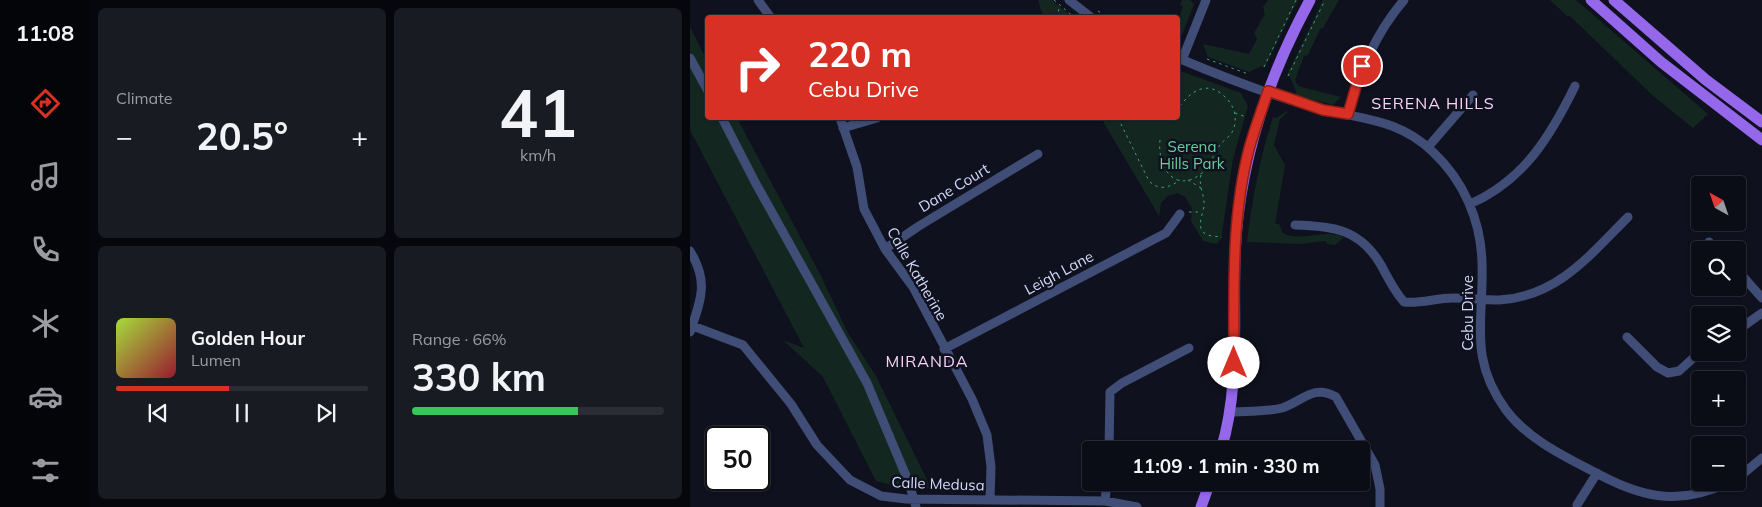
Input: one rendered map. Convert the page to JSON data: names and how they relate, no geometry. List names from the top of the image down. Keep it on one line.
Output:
{"streets":{"street":["Dane Court","Leigh Lane","Calle Katherine","Cebu Drive","Calle Medusa"]},"crossings":[["Dane Court","Calle Katherine"],["Leigh Lane","Calle Katherine"],["Calle Katherine","Calle Medusa"]],"districts":["SERENA HILLS","MIRANDA"],"parks":["Serena Hills Park"],"north":"top left","page":{"tabs":"11:08","tile":["Climate",["41","km/h"],["Range · 66%","330 km"]],"turn":["220 m","Cebu Drive"],"heat":["−","20.5°","+"],"map_buttons":["+","−"],"song":["Golden Hour","Lumen"],"limit":"50","trip":"11:09 · 1 min · 330 m"}}
